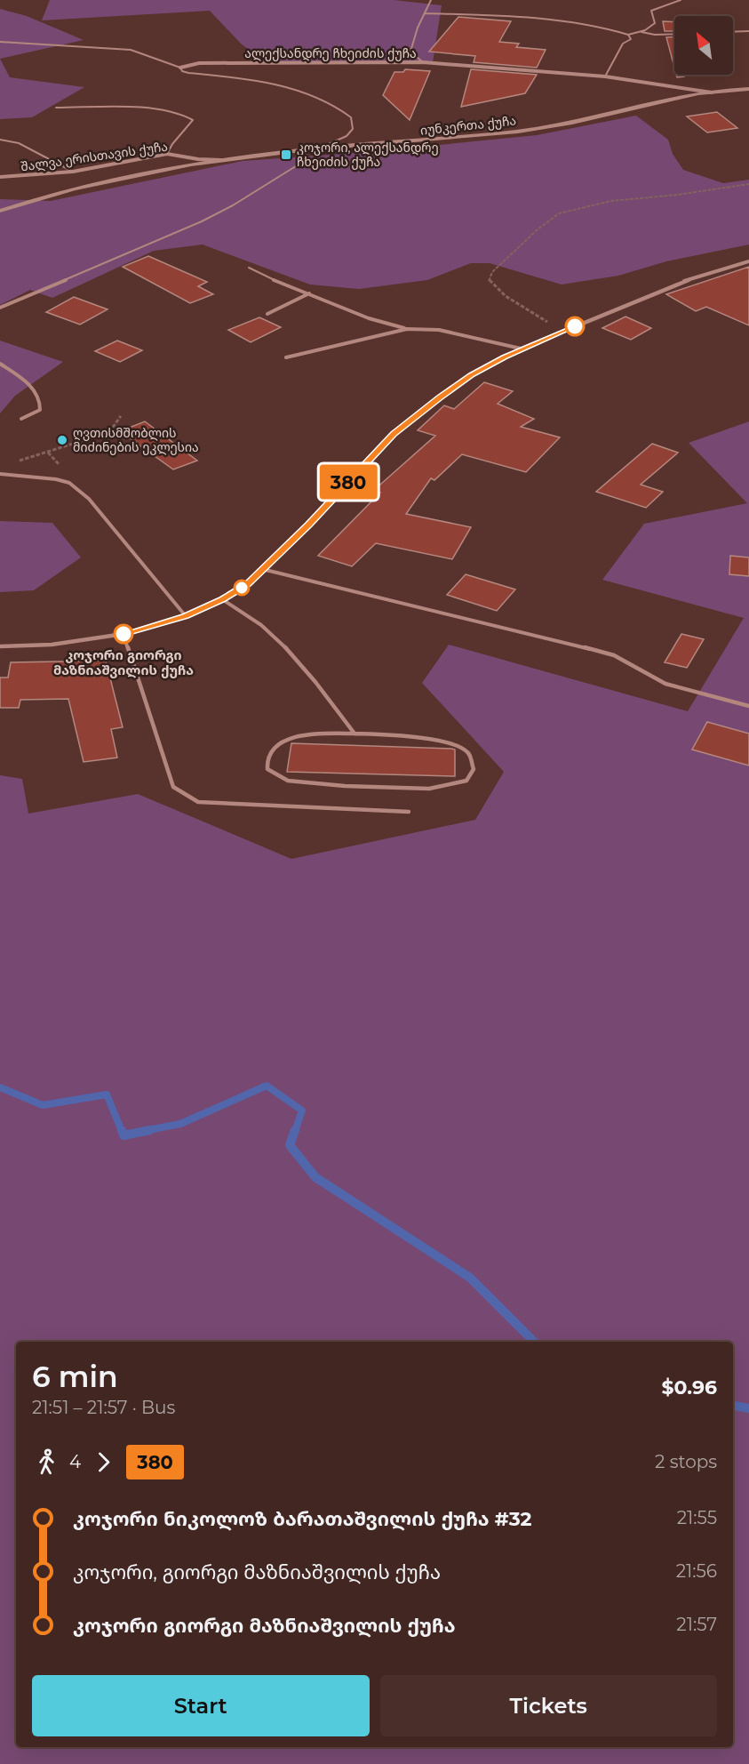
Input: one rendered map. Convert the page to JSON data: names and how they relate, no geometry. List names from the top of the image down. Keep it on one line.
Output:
{"streets":{"main road":["იუნკერთა ქუჩა"],"street":["ალექსანდრე ჩხეიძის ქუჩა","შალვა ერისთავის ქუჩა"]},"crossings":[["ალექსანდრე ჩხეიძის ქუჩა","იუნკერთა ქუჩა"],["იუნკერთა ქუჩა","შალვა ერისთავის ქუჩა"]],"places":{"transit":["კოჯორი, ალექსანდრე ჩხეიძის ქუჩა"],"other":["ღვთისმშობლის მიძინების ეკლესია","კოჯორი გიორგი მაზნიაშვილის ქუჩა"]},"lines":["bus line 380"],"north":"top left","page":{"on_map":"380","heading":["6 min","21:51 – 21:57 · Bus","$0.96"],"legs":["4","380","2 stops"],"list":[{"name":"კოჯორი ნიკოლოზ ბარათაშვილის ქუჩა #32","value":"21:55"},{"name":"კოჯორი, გიორგი მაზნიაშვილის ქუჩა","value":"21:56"},{"name":"კოჯორი გიორგი მაზნიაშვილის ქუჩა","value":"21:57"}],"buttons":["Start","Tickets"]}}
